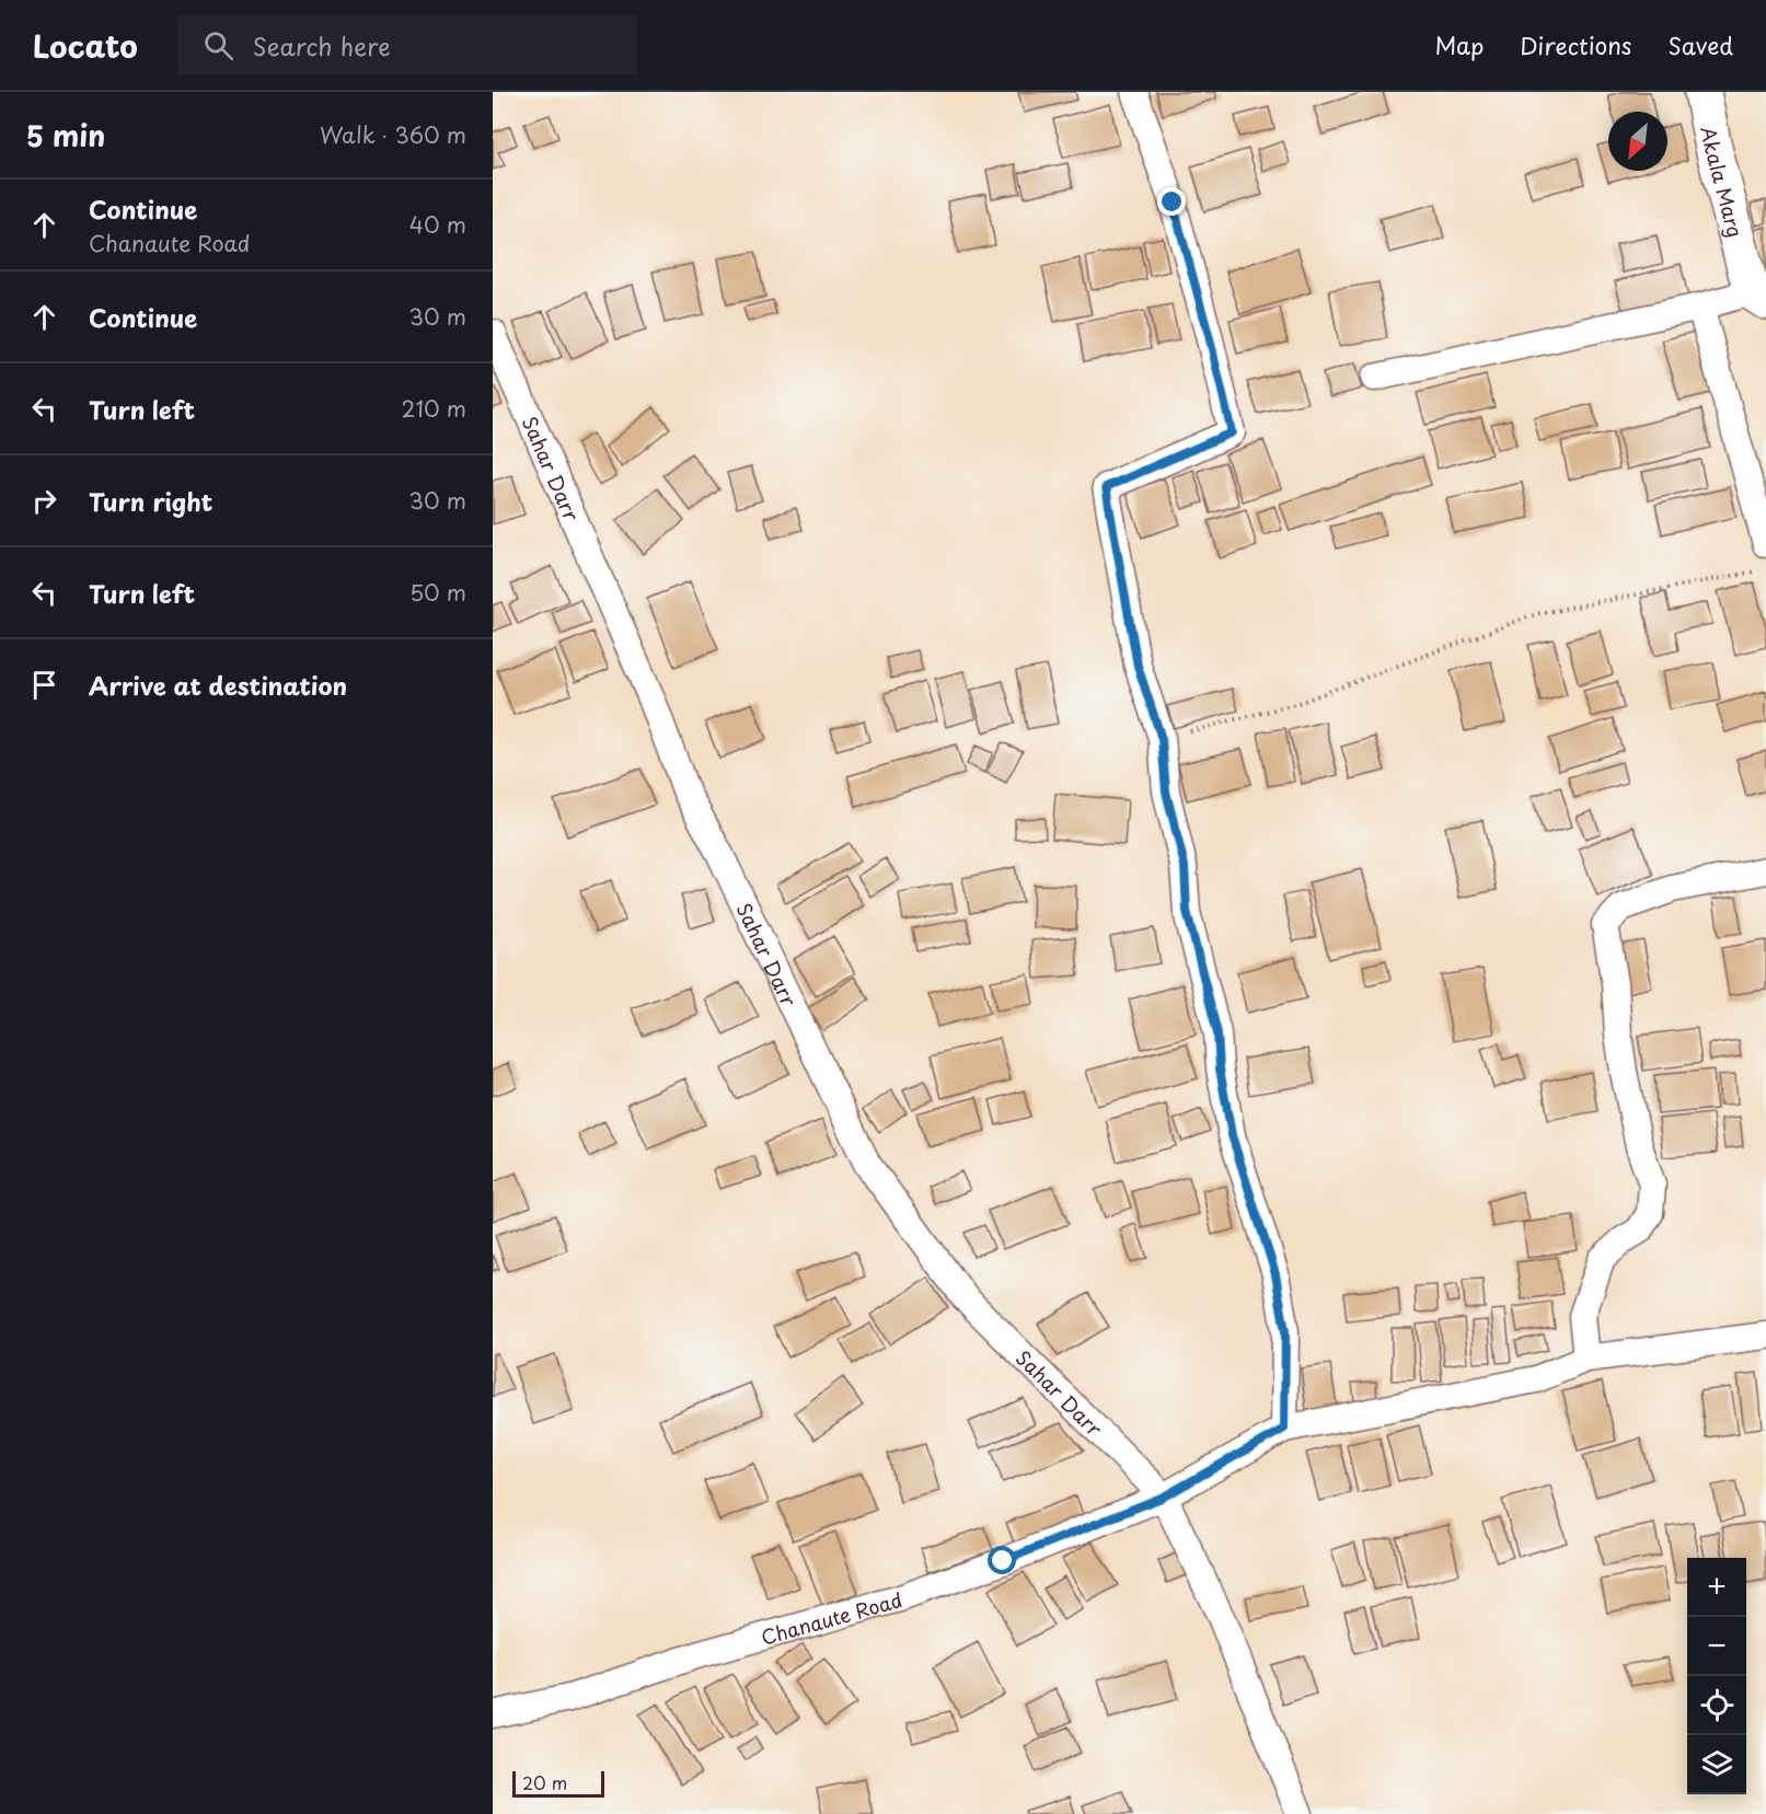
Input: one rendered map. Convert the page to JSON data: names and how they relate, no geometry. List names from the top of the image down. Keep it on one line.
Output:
{"streets":{"main road":["Akala Marg"],"street":["Sahar Darr","Chanaute Road"]},"crossings":[["Sahar Darr","Chanaute Road"]],"scale_bar":"20 m","north":"bottom left","page":{"header":"Locato","search":"Search here","nav":["Map","Directions","Saved"],"heading":["5 min","Walk · 360 m"],"list":[["Continue","Chanaute Road","40 m"],["Continue","30 m"],["Turn left","210 m"],["Turn right","30 m"],["Turn left","50 m"],"Arrive at destination"],"map_buttons":["+","−"],"scale":"20 m"}}
